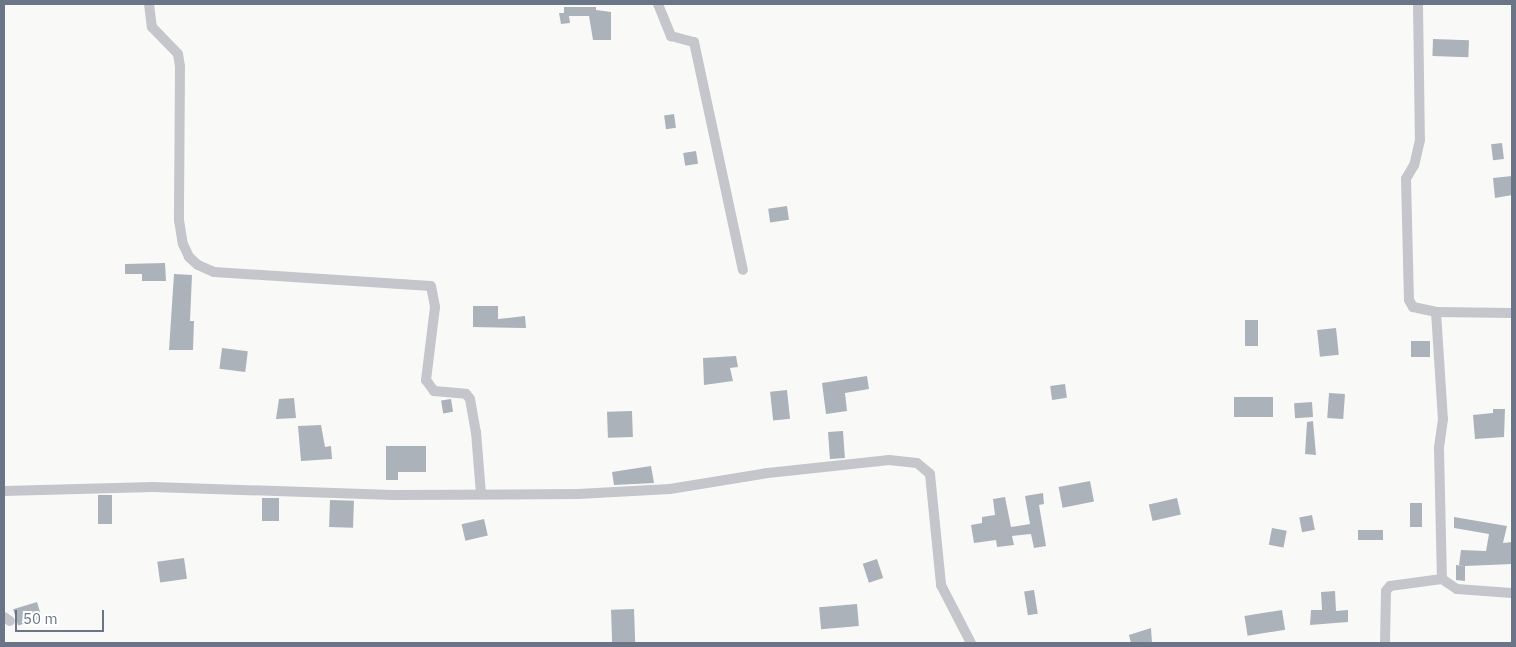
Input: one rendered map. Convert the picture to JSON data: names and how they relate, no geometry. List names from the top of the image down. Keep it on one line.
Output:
{"scale_bar":"50 m"}
